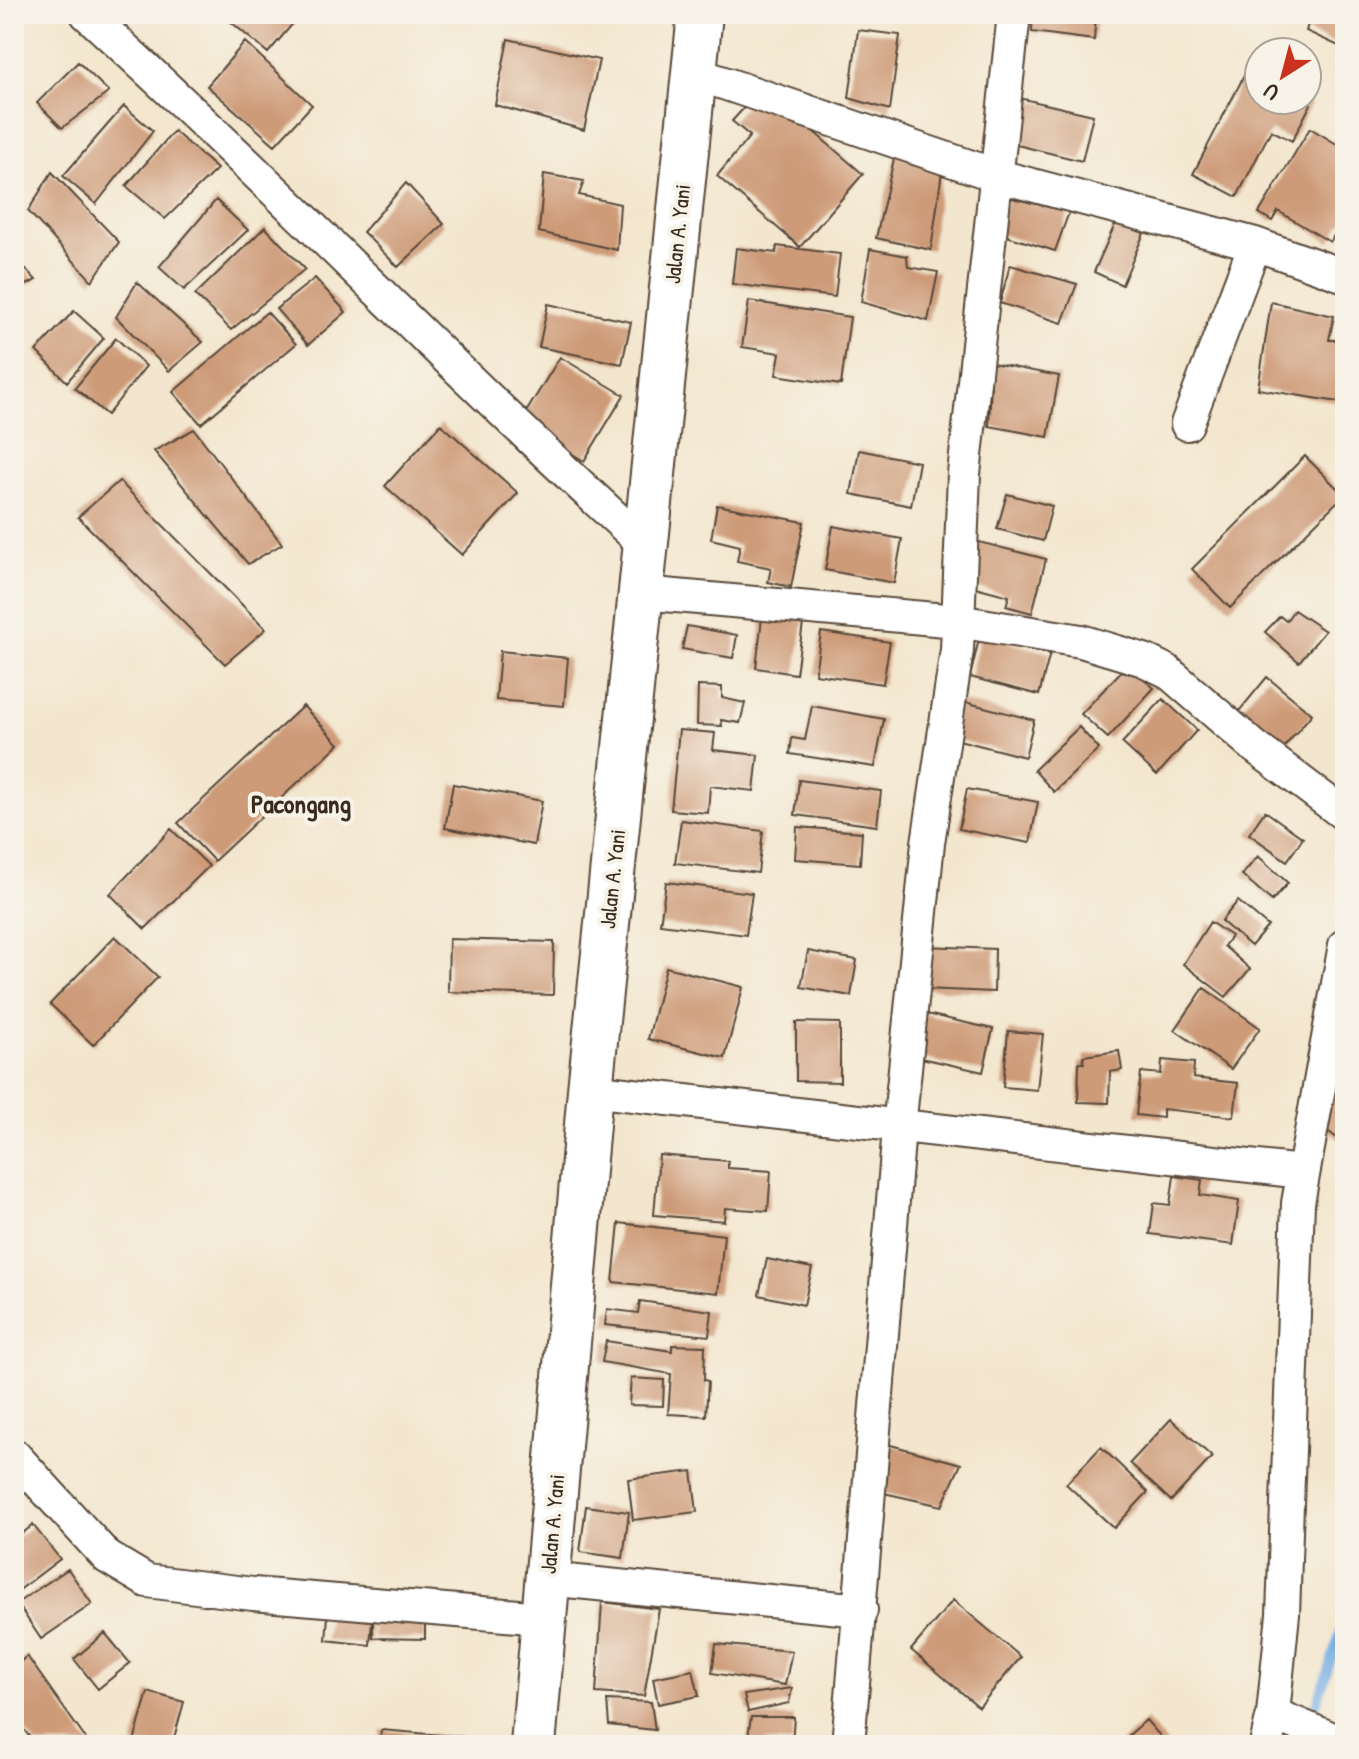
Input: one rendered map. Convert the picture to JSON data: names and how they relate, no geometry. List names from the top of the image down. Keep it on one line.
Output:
{"streets":{"highway":["Jalan A. Yani"]},"districts":["Pacongang"],"north":"bottom left"}
